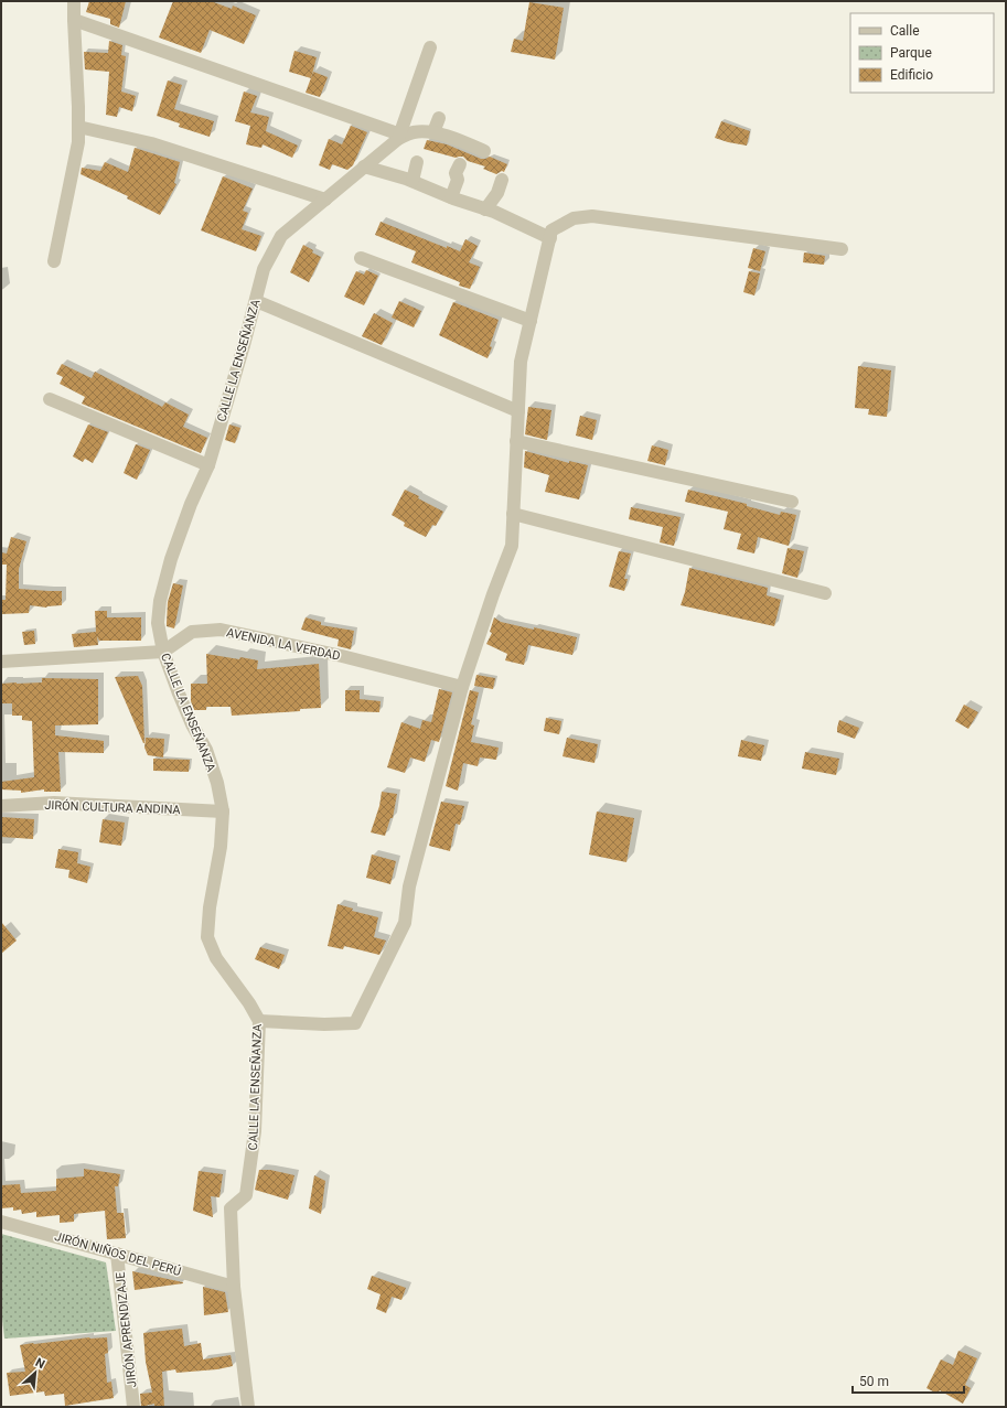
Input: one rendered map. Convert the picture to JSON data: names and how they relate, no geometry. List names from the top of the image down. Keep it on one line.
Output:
{"streets":{"street":["CALLE LA ENSEÑANZA","AVENIDA LA VERDAD","JIRÓN CULTURA ANDINA","JIRÓN NIÑOS DEL PERÚ","JIRÓN APRENDIZAJE"]},"crossings":[["CALLE LA ENSEÑANZA","AVENIDA LA VERDAD"],["CALLE LA ENSEÑANZA","JIRÓN CULTURA ANDINA"],["CALLE LA ENSEÑANZA","JIRÓN NIÑOS DEL PERÚ"],["JIRÓN NIÑOS DEL PERÚ","JIRÓN APRENDIZAJE"]],"legend":["Calle","Parque","Edificio"],"scale_bar":"50 m","north":"top right"}
